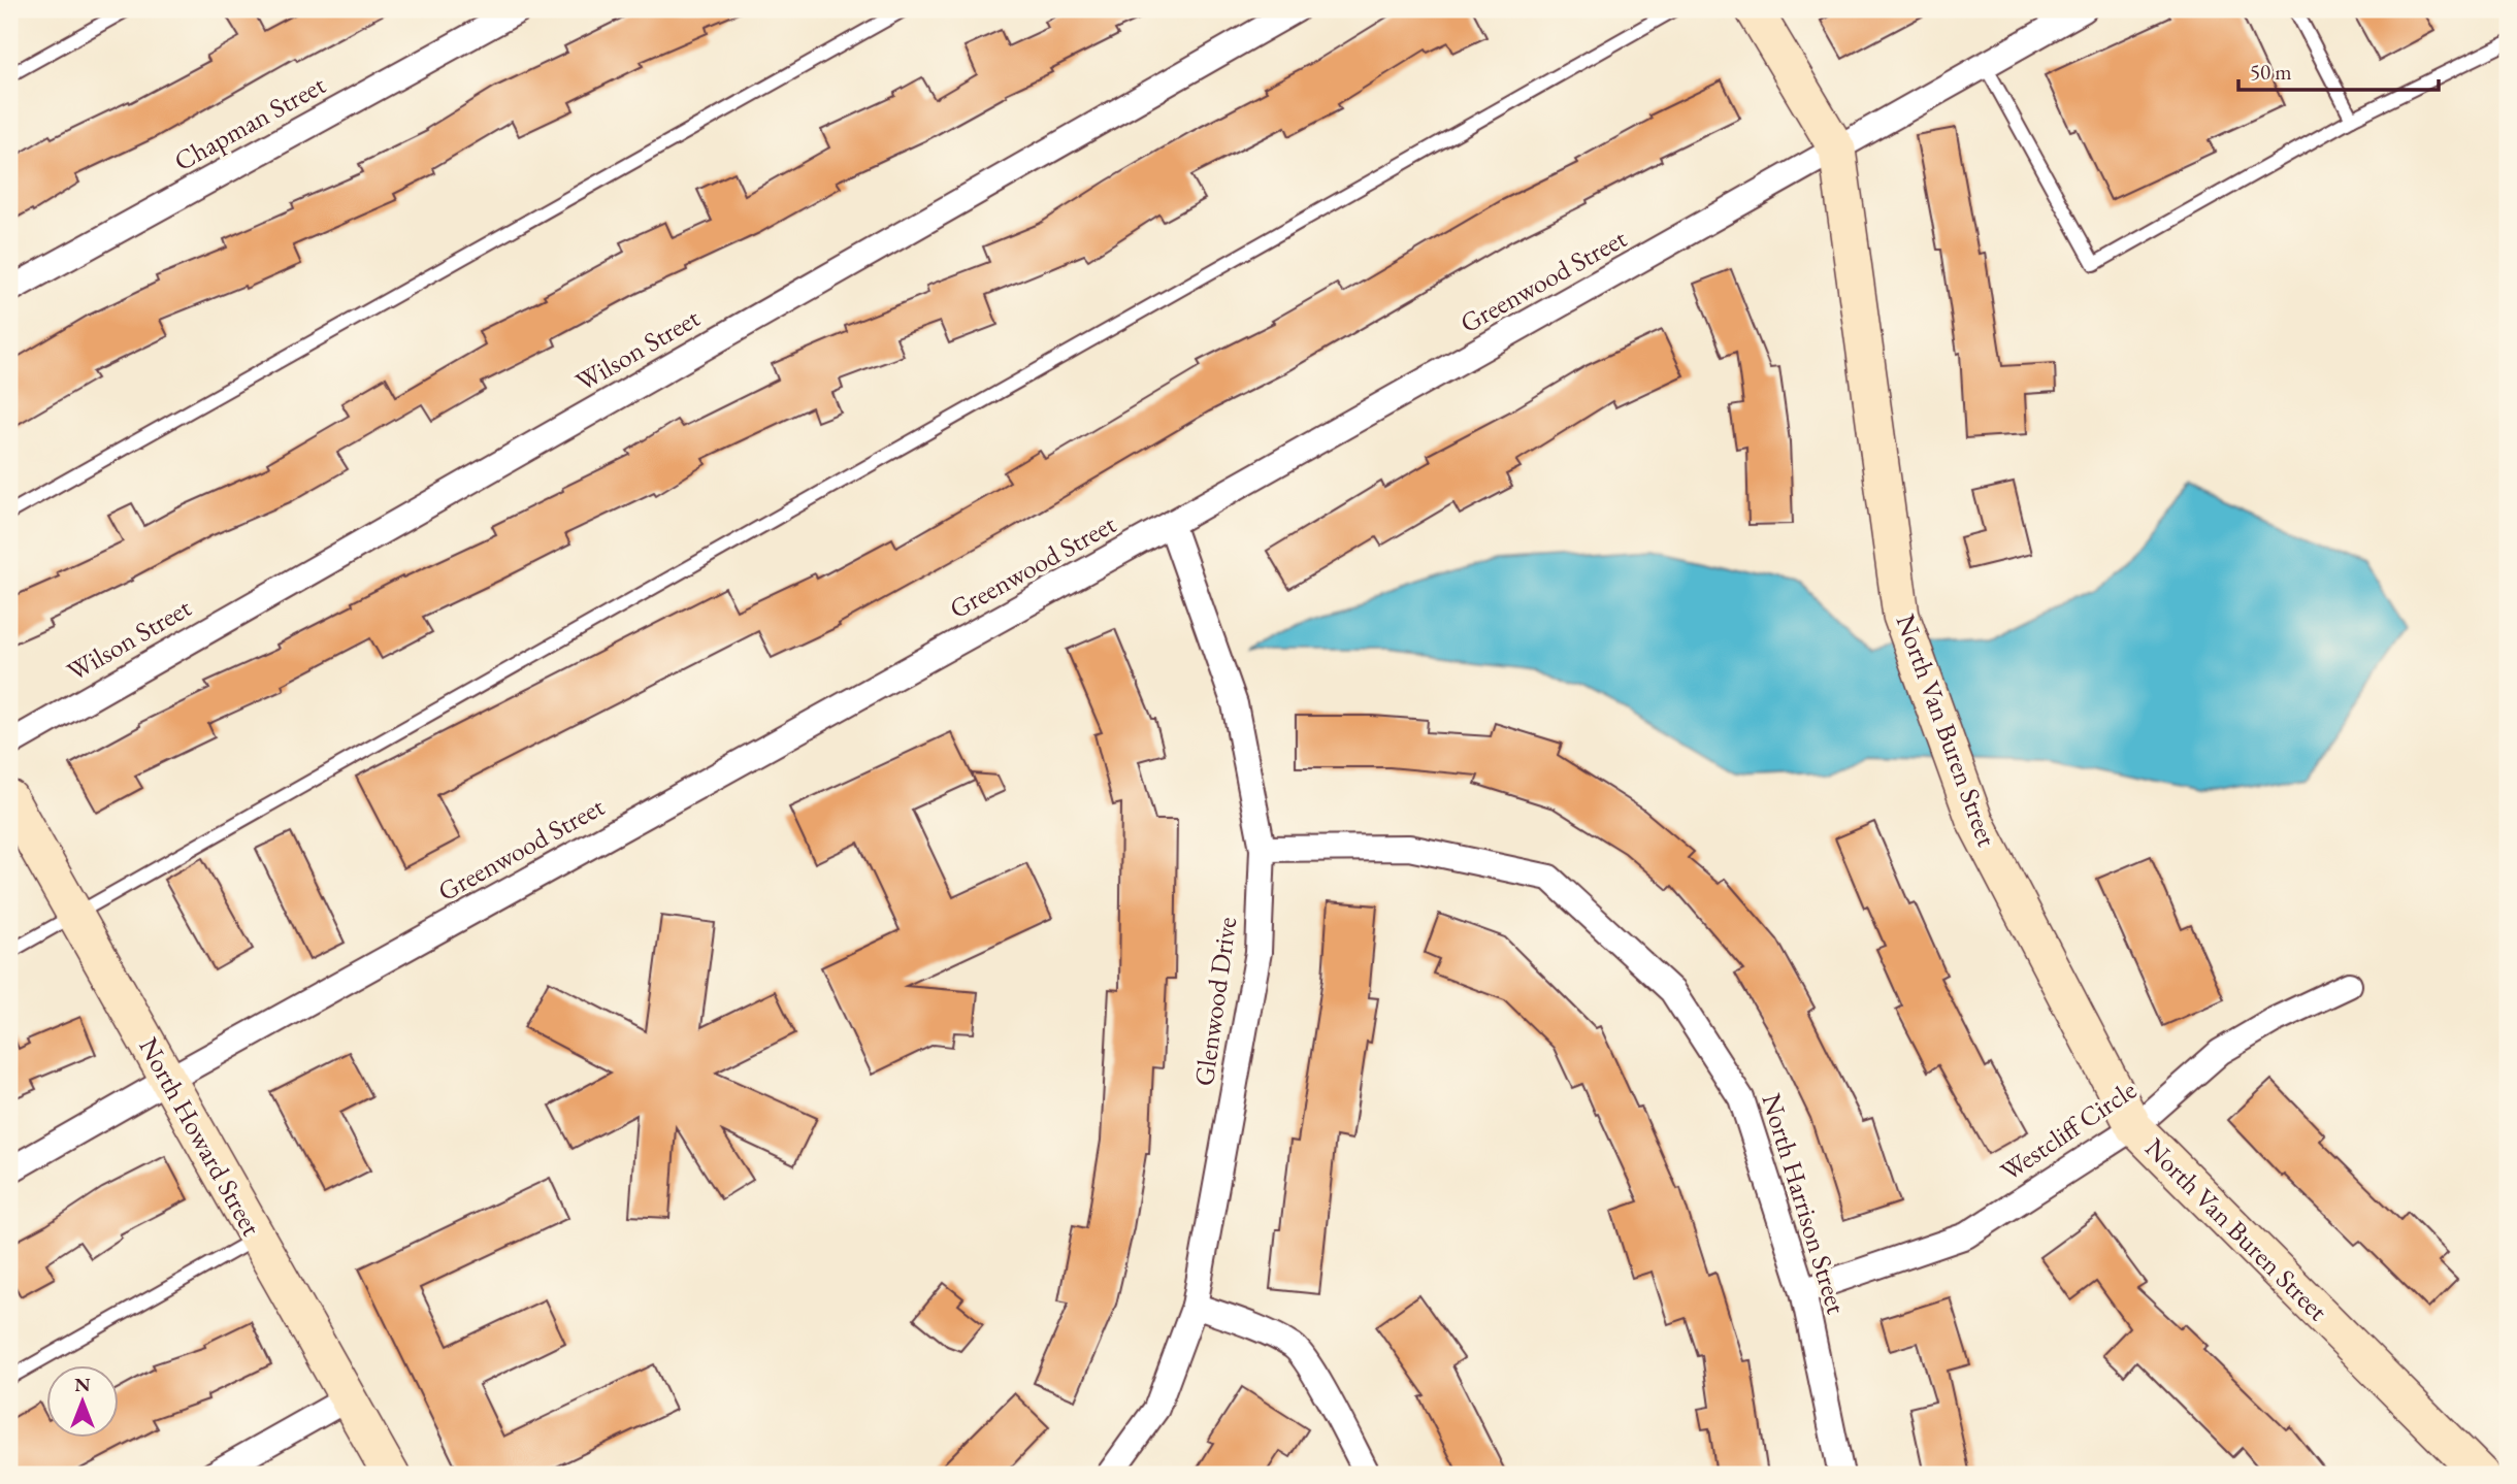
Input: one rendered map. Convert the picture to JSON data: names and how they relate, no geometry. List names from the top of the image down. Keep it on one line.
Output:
{"streets":{"street":["Chapman Street","Greenwood Street","Wilson Street","North Van Buren Street","Glenwood Drive","Westcliff Circle","North Howard Street","North Harrison Street"]},"crossings":[["Greenwood Street","North Van Buren Street"],["Greenwood Street","Glenwood Drive"],["Greenwood Street","North Howard Street"],["North Van Buren Street","Westcliff Circle"],["Glenwood Drive","North Harrison Street"],["Westcliff Circle","North Harrison Street"]],"scale_bar":"50 m","north":"top"}
